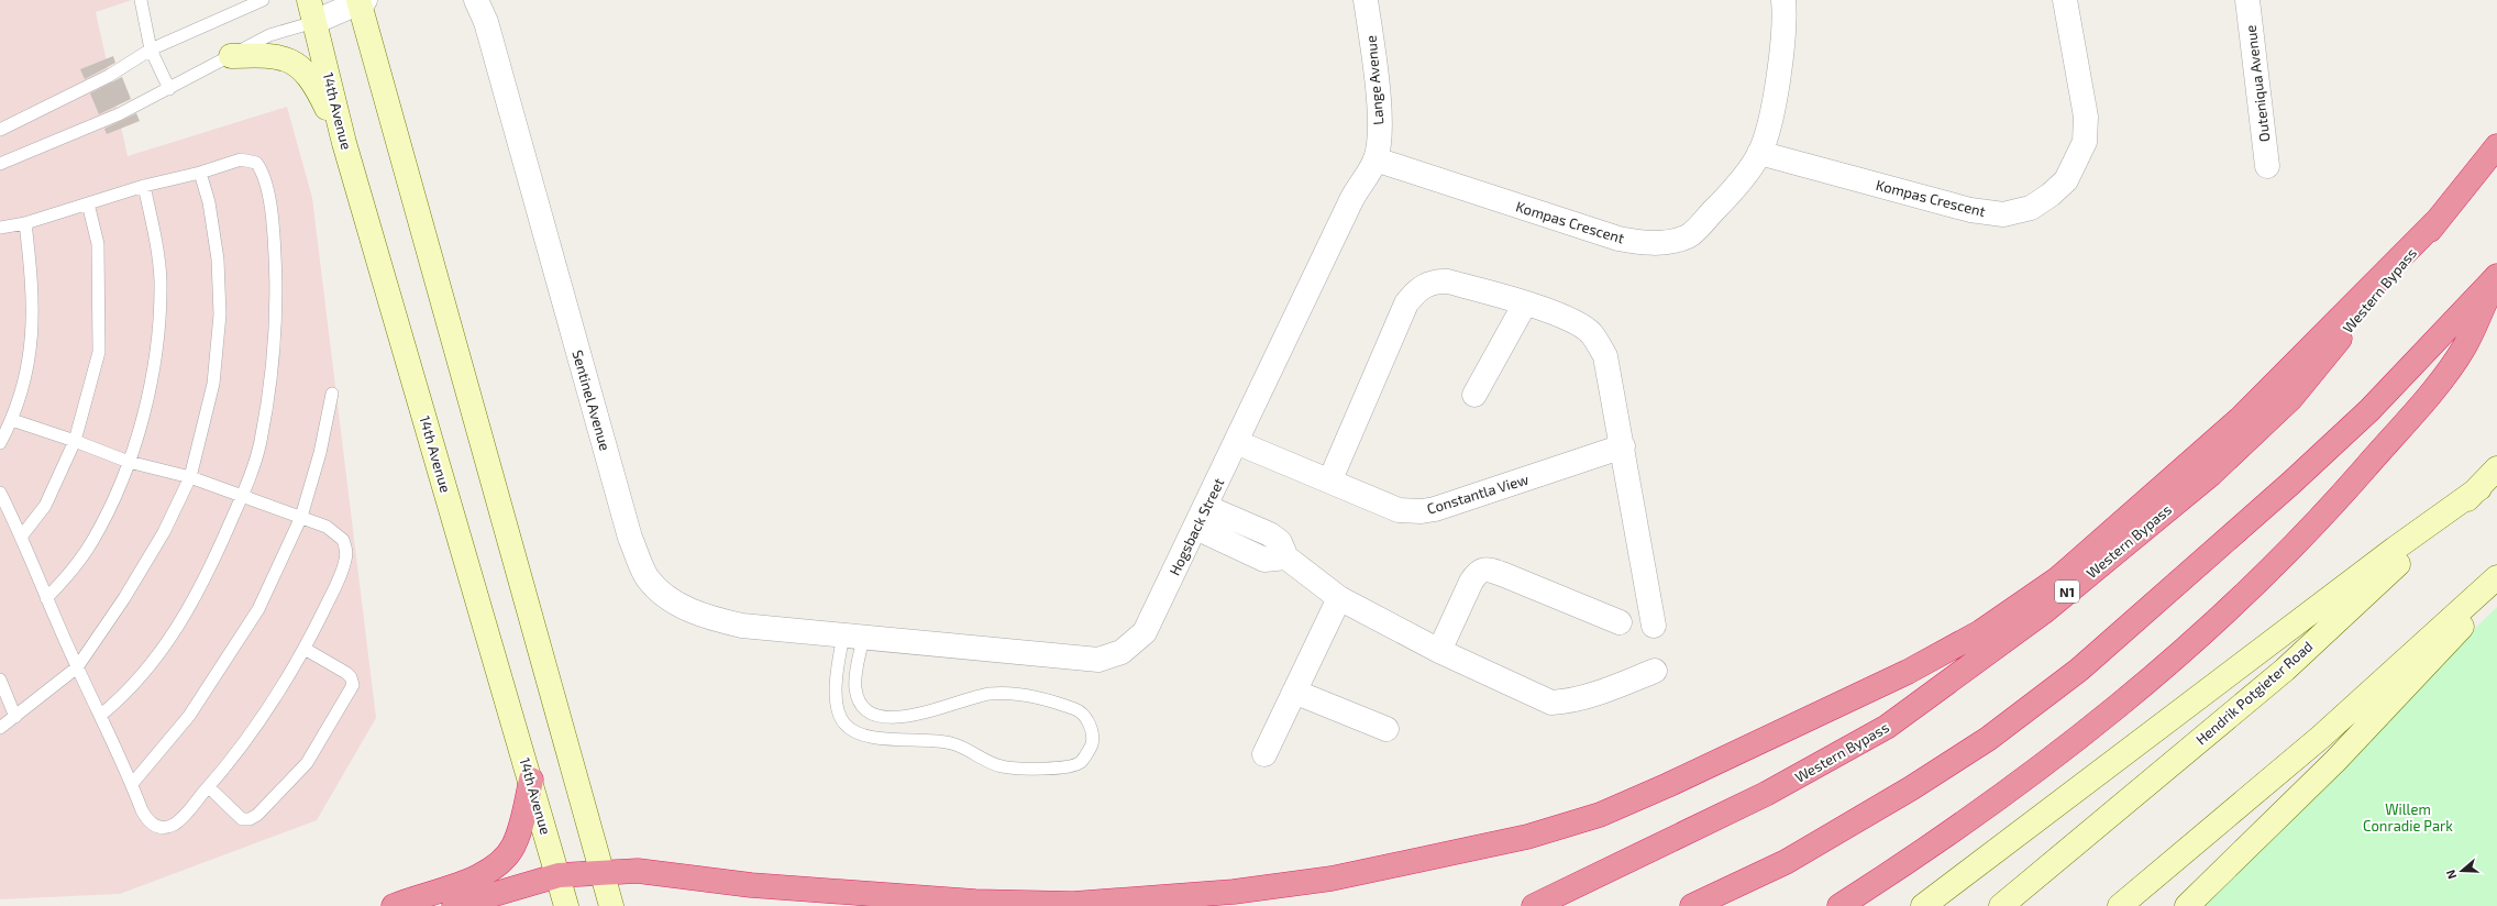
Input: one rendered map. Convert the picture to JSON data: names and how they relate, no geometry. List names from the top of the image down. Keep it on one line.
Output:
{"streets":{"highway":["Western Bypass","N1"],"main road":["14th Avenue","Hendrik Potgieter Road"],"street":["Lange Avenue","Outeniqua Avenue","Kompas Crescent","Sentinel Avenue","Constantla View","Hogsback Street"]},"crossings":[["Lange Avenue","Kompas Crescent"],["Lange Avenue","Hogsback Street"],["Kompas Crescent","Hogsback Street"],["Sentinel Avenue","Hogsback Street"],["Constantla View","Hogsback Street"]],"parks":["Willem Conradie Park"],"north":"left"}
